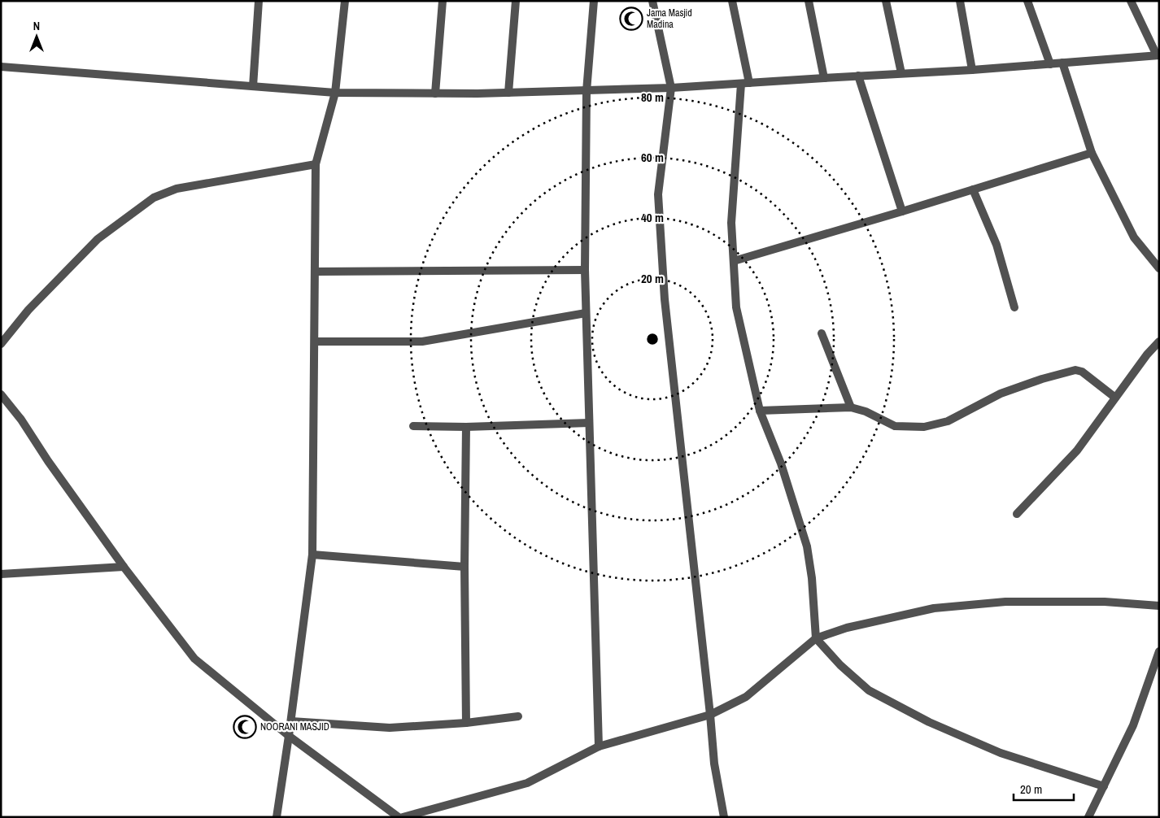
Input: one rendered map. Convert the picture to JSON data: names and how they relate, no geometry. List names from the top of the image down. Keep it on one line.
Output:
{"places":{"mosque":["Jama Masjid Madina","NOORANI MASJID"]},"scale_bar":"20 m","north":"top","rings":["80 m","60 m","40 m","20 m"]}
